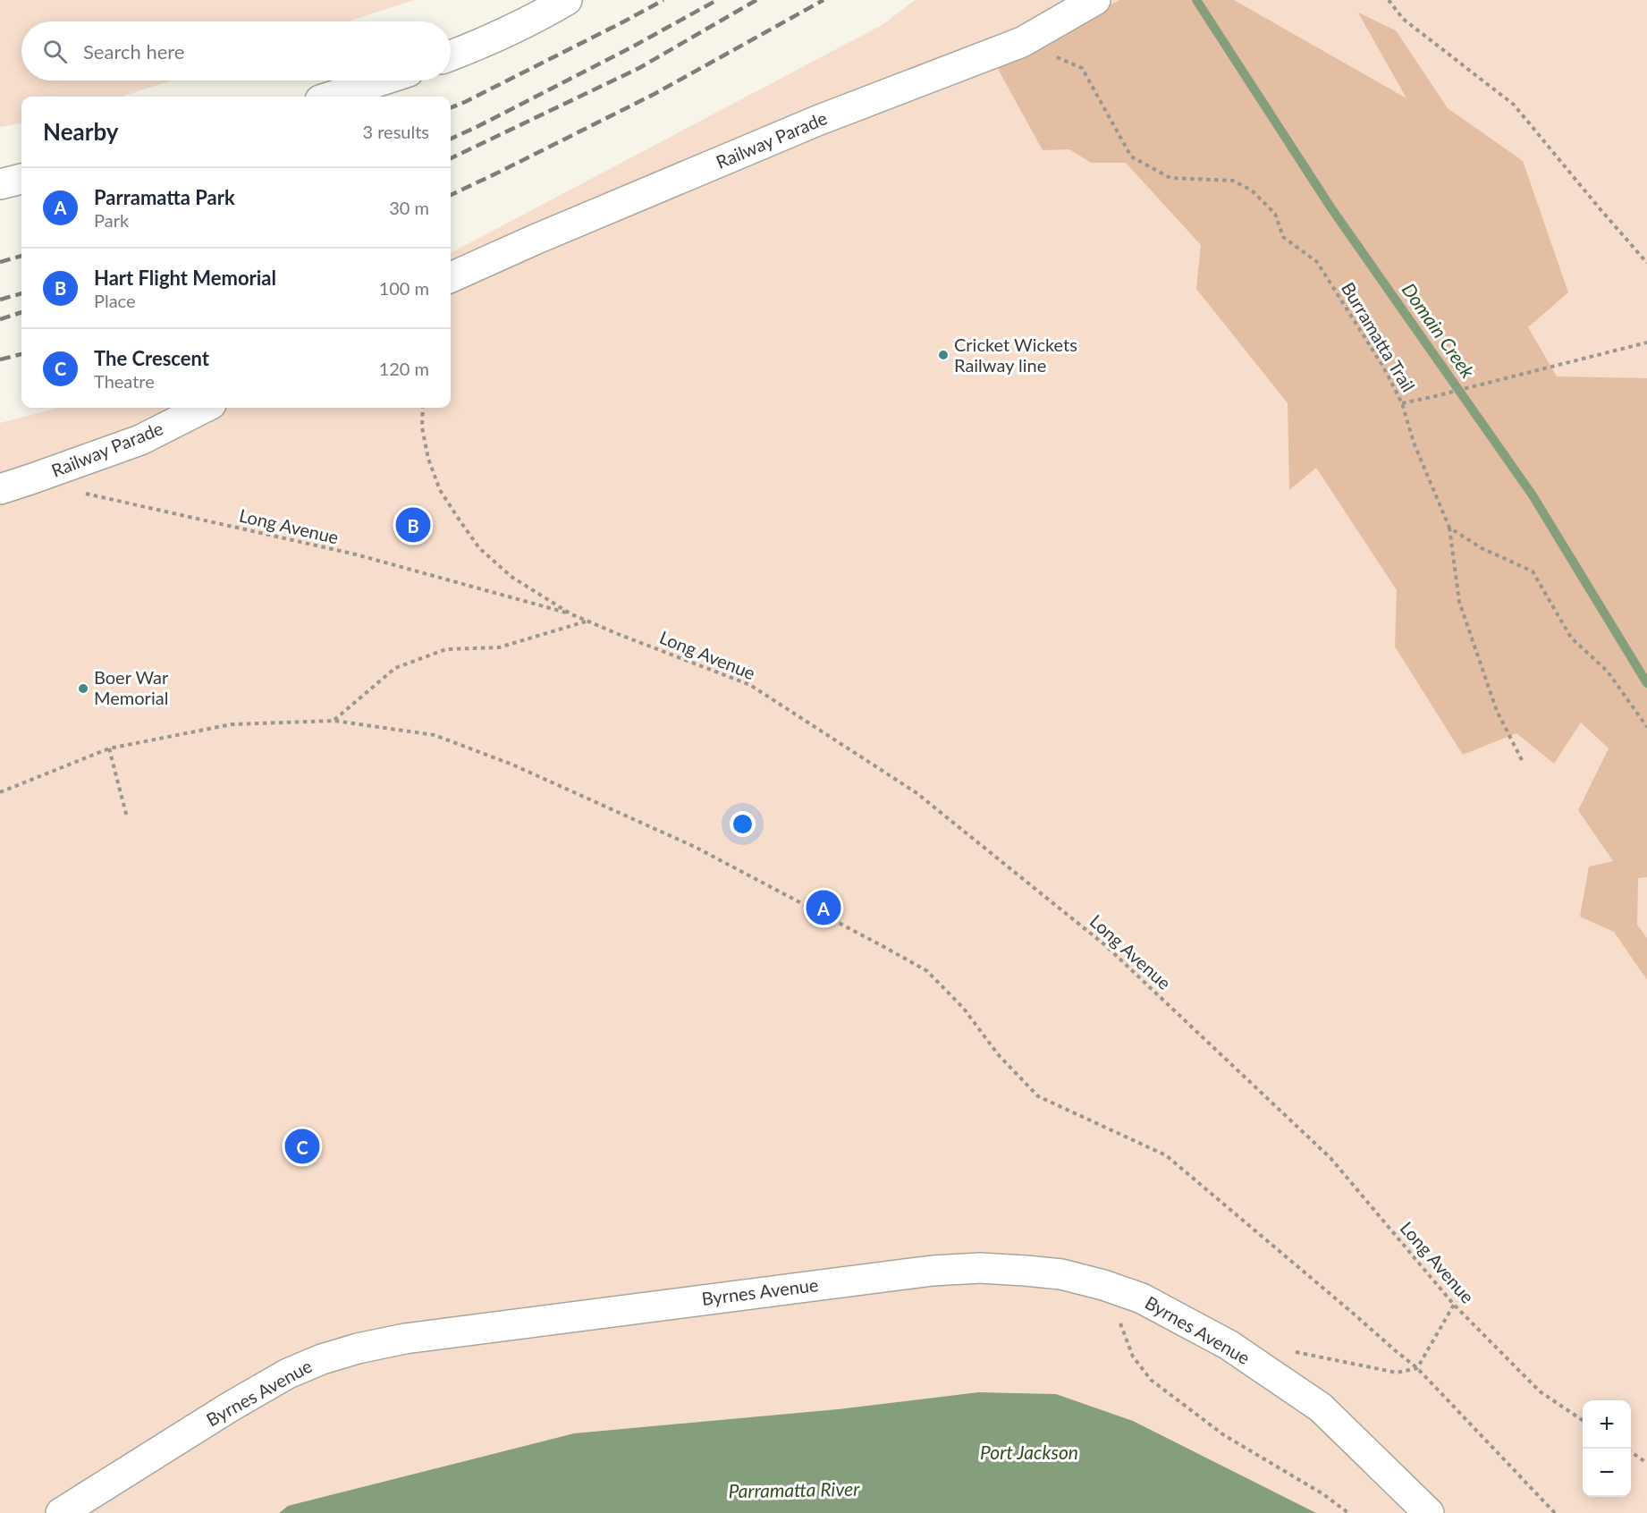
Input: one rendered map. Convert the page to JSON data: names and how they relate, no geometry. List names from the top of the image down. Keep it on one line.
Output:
{"streets":{"street":["Railway Parade","Byrnes Avenue"],"path":["Burramatta Trail","Long Avenue"]},"crossings":[["Railway Parade","Burramatta Trail"]],"water":["Domain Creek","Port Jackson","Parramatta River"],"places":["Cricket Wickets Railway line","Boer War Memorial"],"page":{"search":"Search here","heading":["Nearby","3 results"],"list":[{"mark":"A","name":"Parramatta Park","note":"Park","value":"30 m"},{"mark":"B","name":"Hart Flight Memorial","note":"Place","value":"100 m"},{"mark":"C","name":"The Crescent","note":"Theatre","value":"120 m"}],"pins":["B","A","C"],"map_buttons":["+","−"]}}
